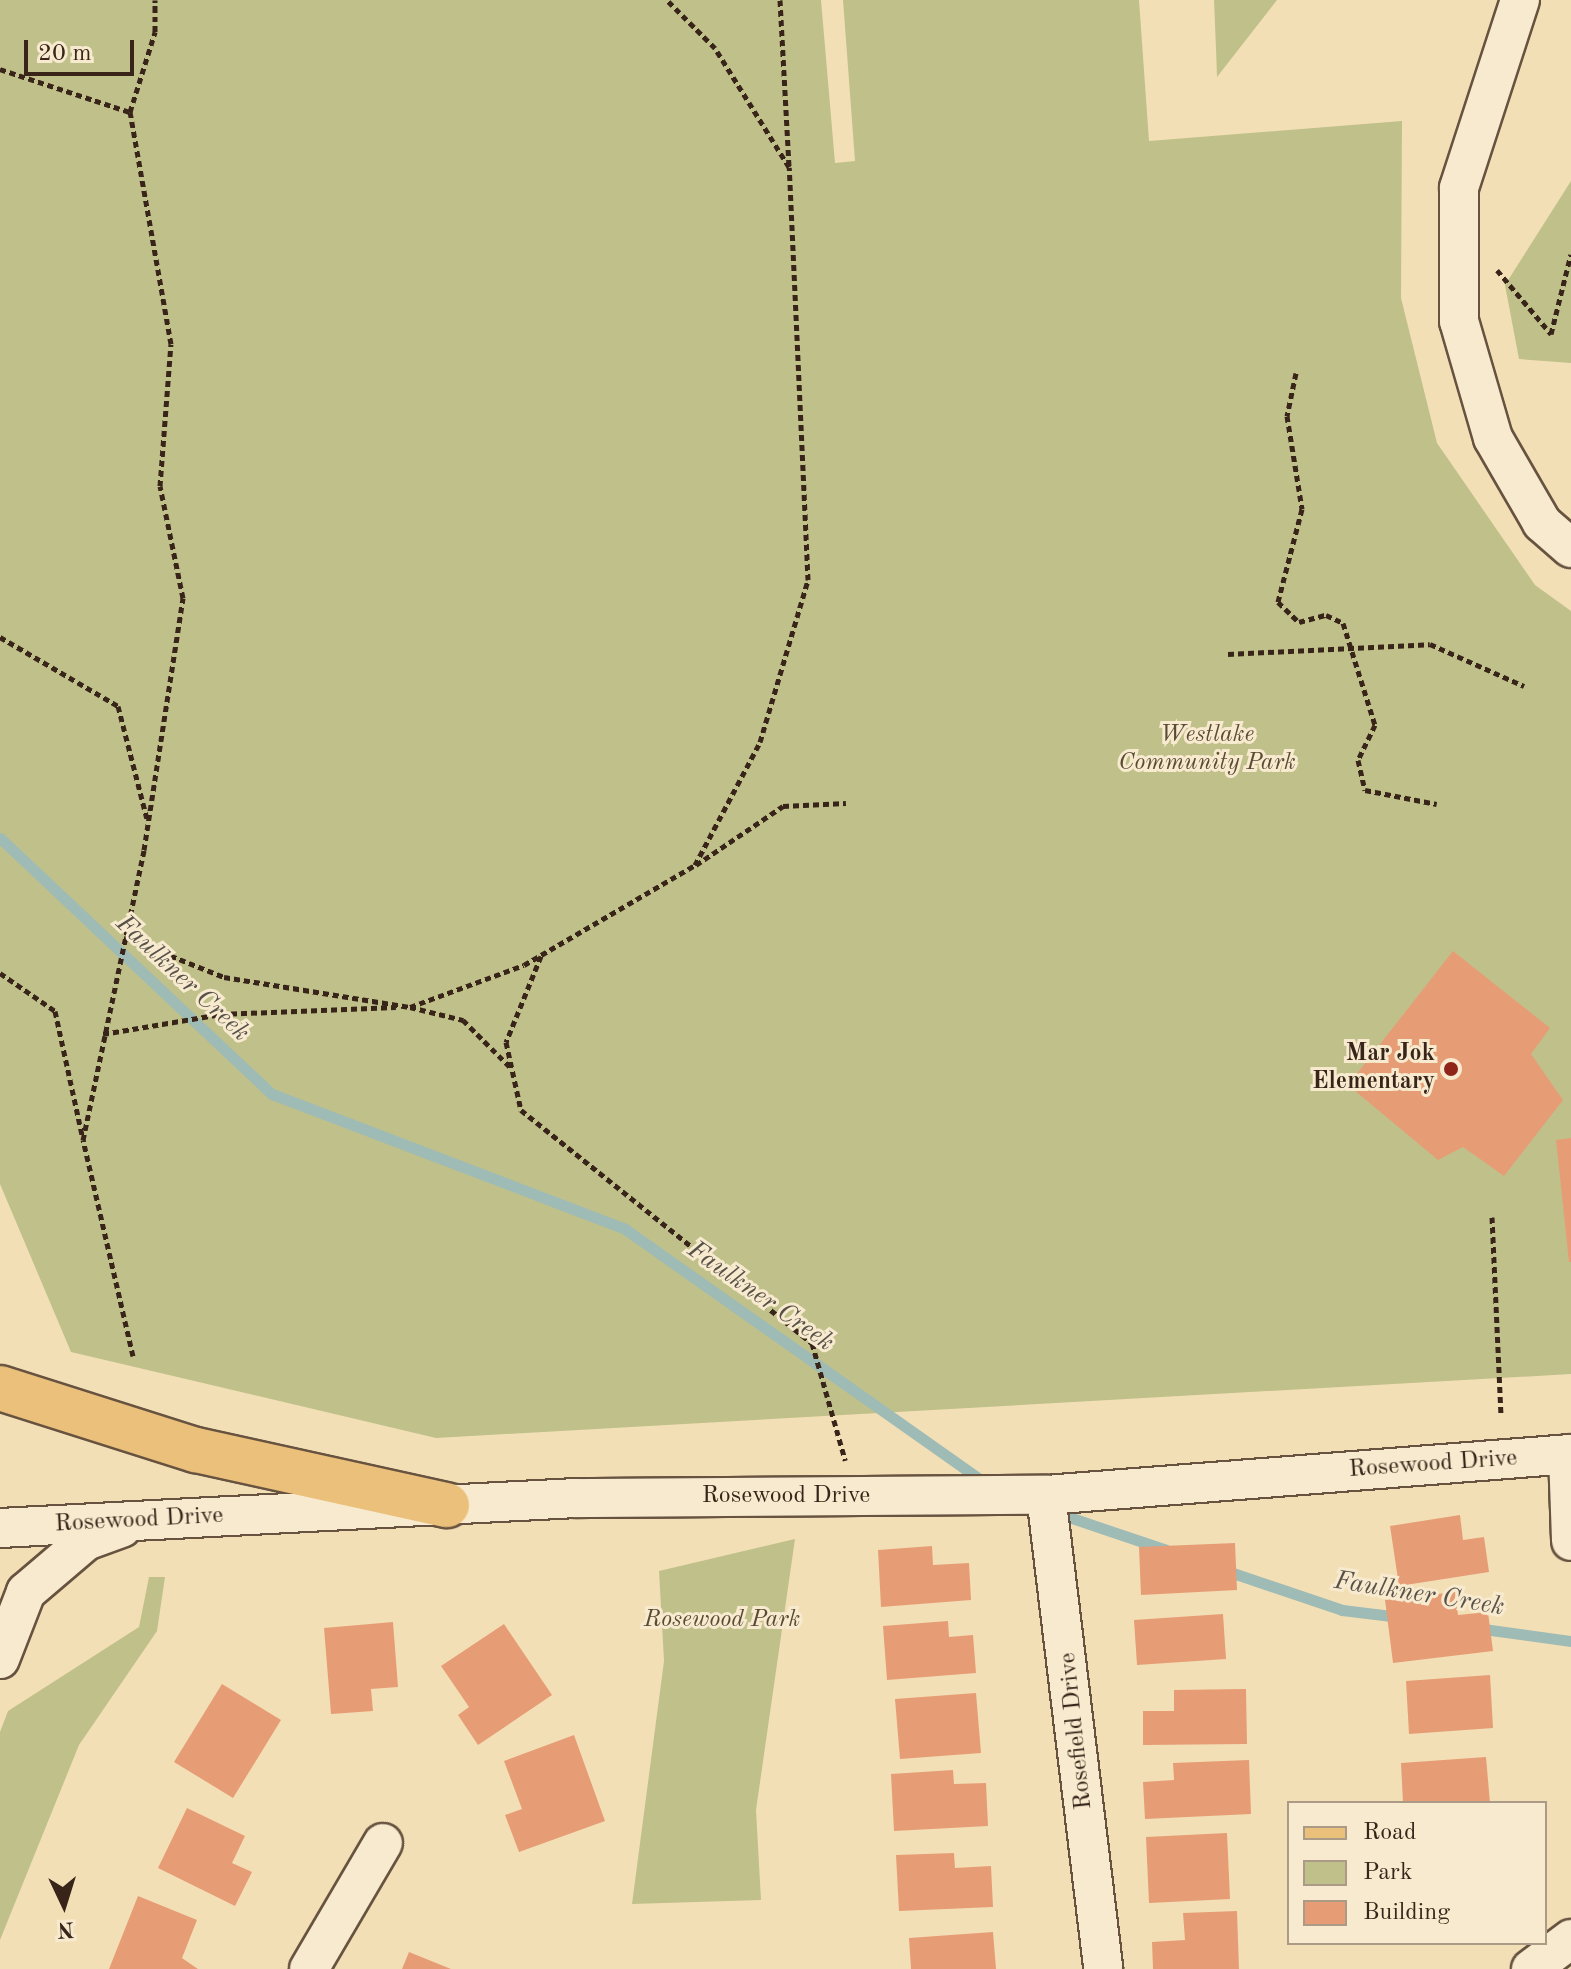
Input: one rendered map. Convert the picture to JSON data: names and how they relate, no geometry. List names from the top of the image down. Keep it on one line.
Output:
{"streets":{"street":["Rosewood Drive","Rosefield Drive"]},"crossings":[["Rosewood Drive","Rosefield Drive"]],"water":["Faulkner Creek"],"parks":["Westlake Community Park","Rosewood Park"],"places":["Mar Jok Elementary"],"legend":["Road","Park","Building"],"scale_bar":"20 m","north":"bottom"}
